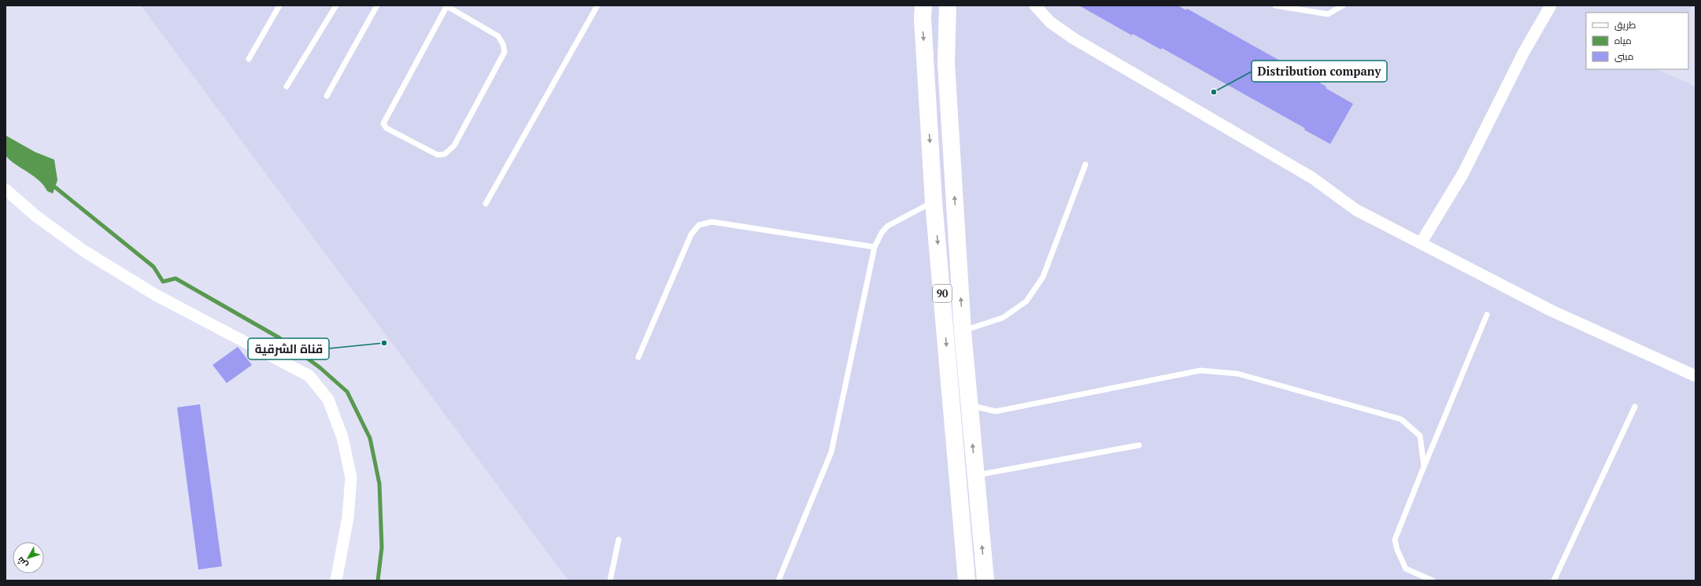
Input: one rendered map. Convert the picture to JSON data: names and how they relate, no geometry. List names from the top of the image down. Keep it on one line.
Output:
{"streets":{"highway":["90"]},"places":["Distribution company","قناة الشرقية"],"legend":["طريق","مياه","مبنى"],"north":"bottom left"}
